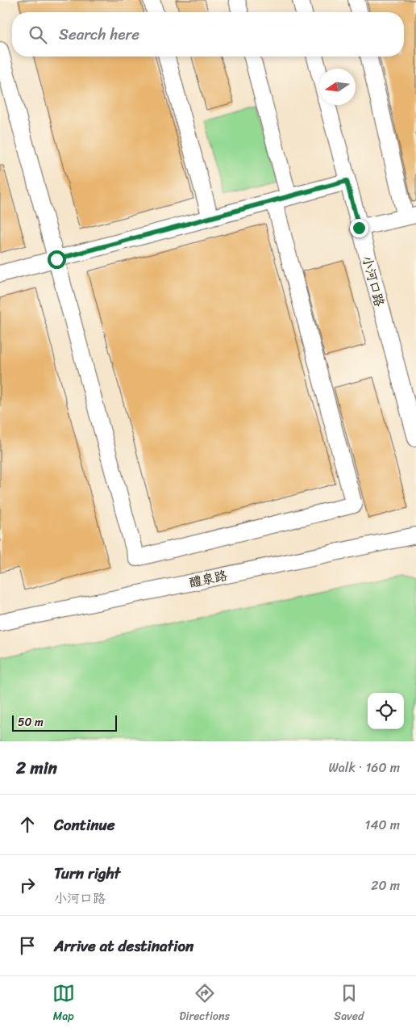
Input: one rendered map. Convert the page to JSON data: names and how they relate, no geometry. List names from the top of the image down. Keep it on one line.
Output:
{"streets":{"street":["小河口路","醴泉路"]},"scale_bar":"50 m","north":"left","page":{"search":"Search here","scale":"50 m","heading":["2 min","Walk · 160 m"],"list":[["Continue","140 m"],["Turn right","小河口路","20 m"],"Arrive at destination"],"nav":["Map","Directions","Saved"]}}
